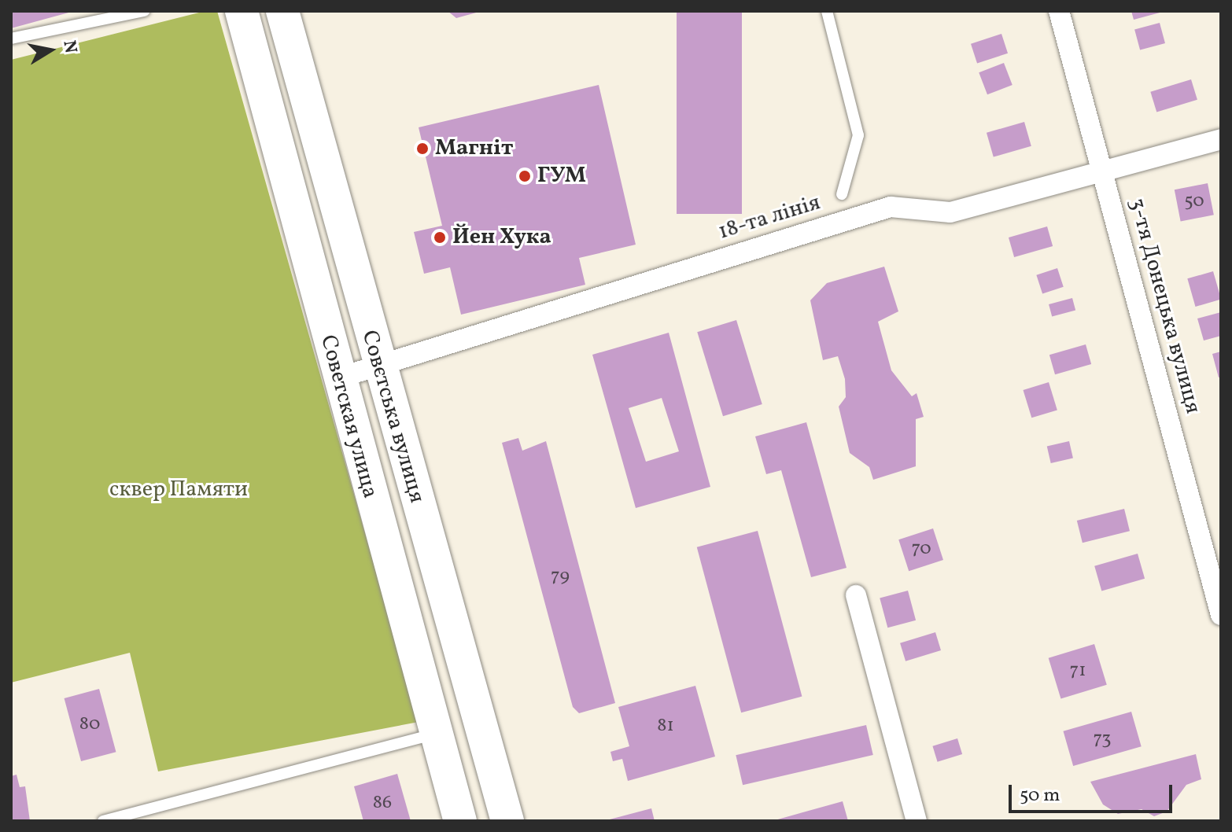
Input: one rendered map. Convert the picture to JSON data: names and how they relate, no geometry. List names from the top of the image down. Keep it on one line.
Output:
{"streets":{"main road":["Советская улица","Совєтська вулиця"],"street":["18-та лінія","3-тя Донецька вулиця"]},"crossings":[["18-та лінія","3-тя Донецька вулиця"],["18-та лінія","Советская улица"],["18-та лінія","Совєтська вулиця"]],"parks":["сквер Памяти"],"places":["Магніт","ГУМ","Йен Хука"],"house_numbers":["50","70","79","71","80","81","73","86"],"scale_bar":"50 m","north":"right"}
